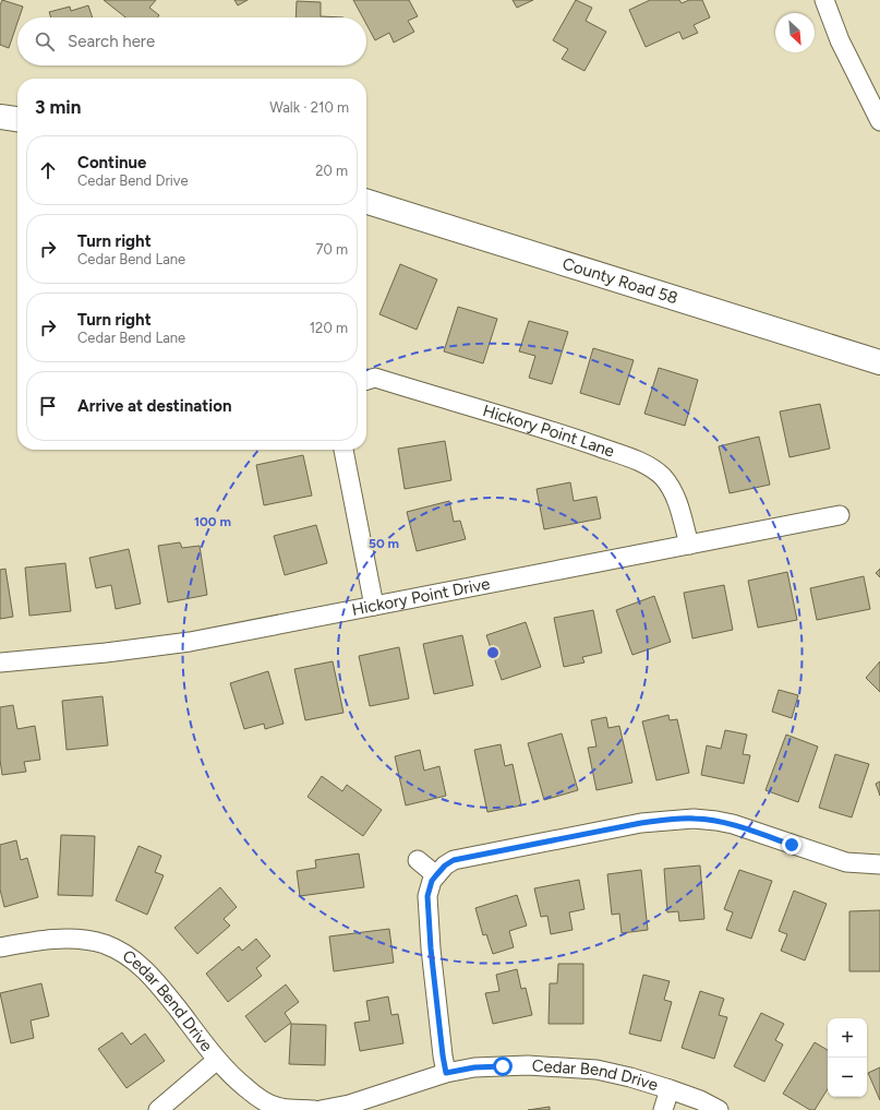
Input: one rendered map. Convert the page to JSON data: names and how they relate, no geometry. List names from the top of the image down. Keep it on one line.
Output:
{"streets":{"street":["County Road 58","Hickory Point Lane","Hickory Point Drive","Cedar Bend Drive"]},"crossings":[["Hickory Point Lane","Hickory Point Drive"]],"north":"bottom right","page":{"search":"Search here","heading":["3 min","Walk · 210 m"],"list":[["Continue","Cedar Bend Drive","20 m"],["Turn right","Cedar Bend Lane","70 m"],["Turn right","Cedar Bend Lane","120 m"],"Arrive at destination"],"map_buttons":["+","−"]},"rings":["100 m","50 m"]}
